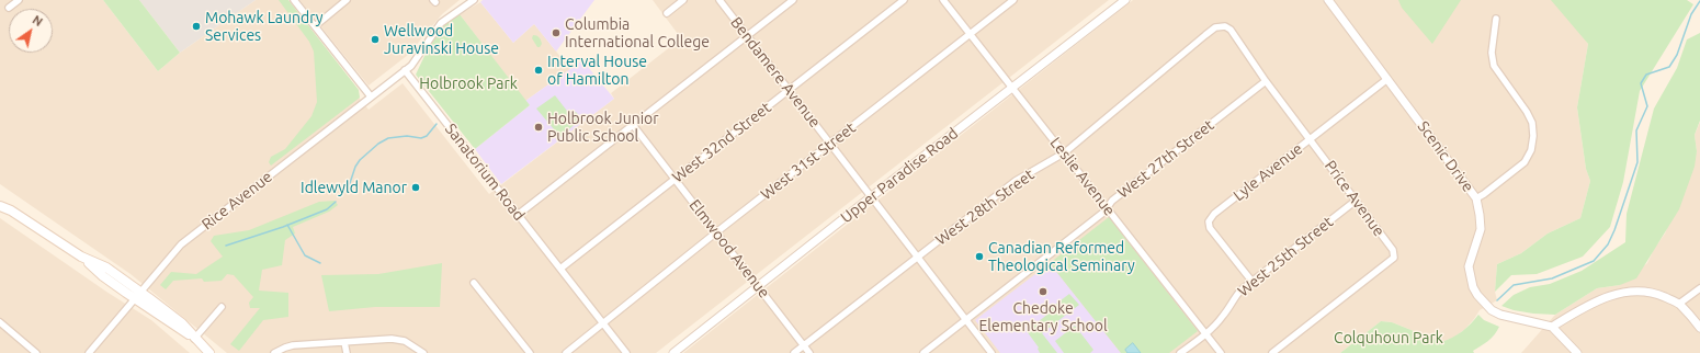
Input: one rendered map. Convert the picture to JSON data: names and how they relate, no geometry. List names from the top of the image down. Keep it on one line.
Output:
{"streets":{"street":["Bendamere Avenue","West 32nd Street","Scenic Drive","West 27th Street","West 31st Street","Sanatorium Road","Lyle Avenue","Upper Paradise Road","Leslie Avenue","Price Avenue","Rice Avenue","West 28th Street","Elmwood Avenue","West 25th Street"]},"crossings":[["Bendamere Avenue","West 32nd Street"],["Bendamere Avenue","West 27th Street"],["Bendamere Avenue","West 31st Street"],["Bendamere Avenue","Upper Paradise Road"],["Bendamere Avenue","West 28th Street"],["West 32nd Street","Sanatorium Road"],["West 32nd Street","Elmwood Avenue"],["Scenic Drive","Lyle Avenue"],["West 27th Street","Leslie Avenue"],["West 27th Street","Price Avenue"],["West 31st Street","Sanatorium Road"],["West 31st Street","Leslie Avenue"],["West 31st Street","Elmwood Avenue"],["Sanatorium Road","Rice Avenue"],["Lyle Avenue","Price Avenue"],["Lyle Avenue","West 25th Street"],["Upper Paradise Road","Leslie Avenue"],["Upper Paradise Road","Elmwood Avenue"],["Leslie Avenue","West 28th Street"],["Leslie Avenue","West 25th Street"],["Price Avenue","West 28th Street"],["Price Avenue","West 25th Street"],["West 28th Street","Elmwood Avenue"]],"parks":["Holbrook Park","Colquhoun Park"],"places":["Mohawk Laundry Services","Columbia International College","Wellwood Juravinski House","Interval House of Hamilton","Holbrook Junior Public School","Idlewyld Manor","Canadian Reformed Theological Seminary","Chedoke Elementary School"],"north":"top right"}
